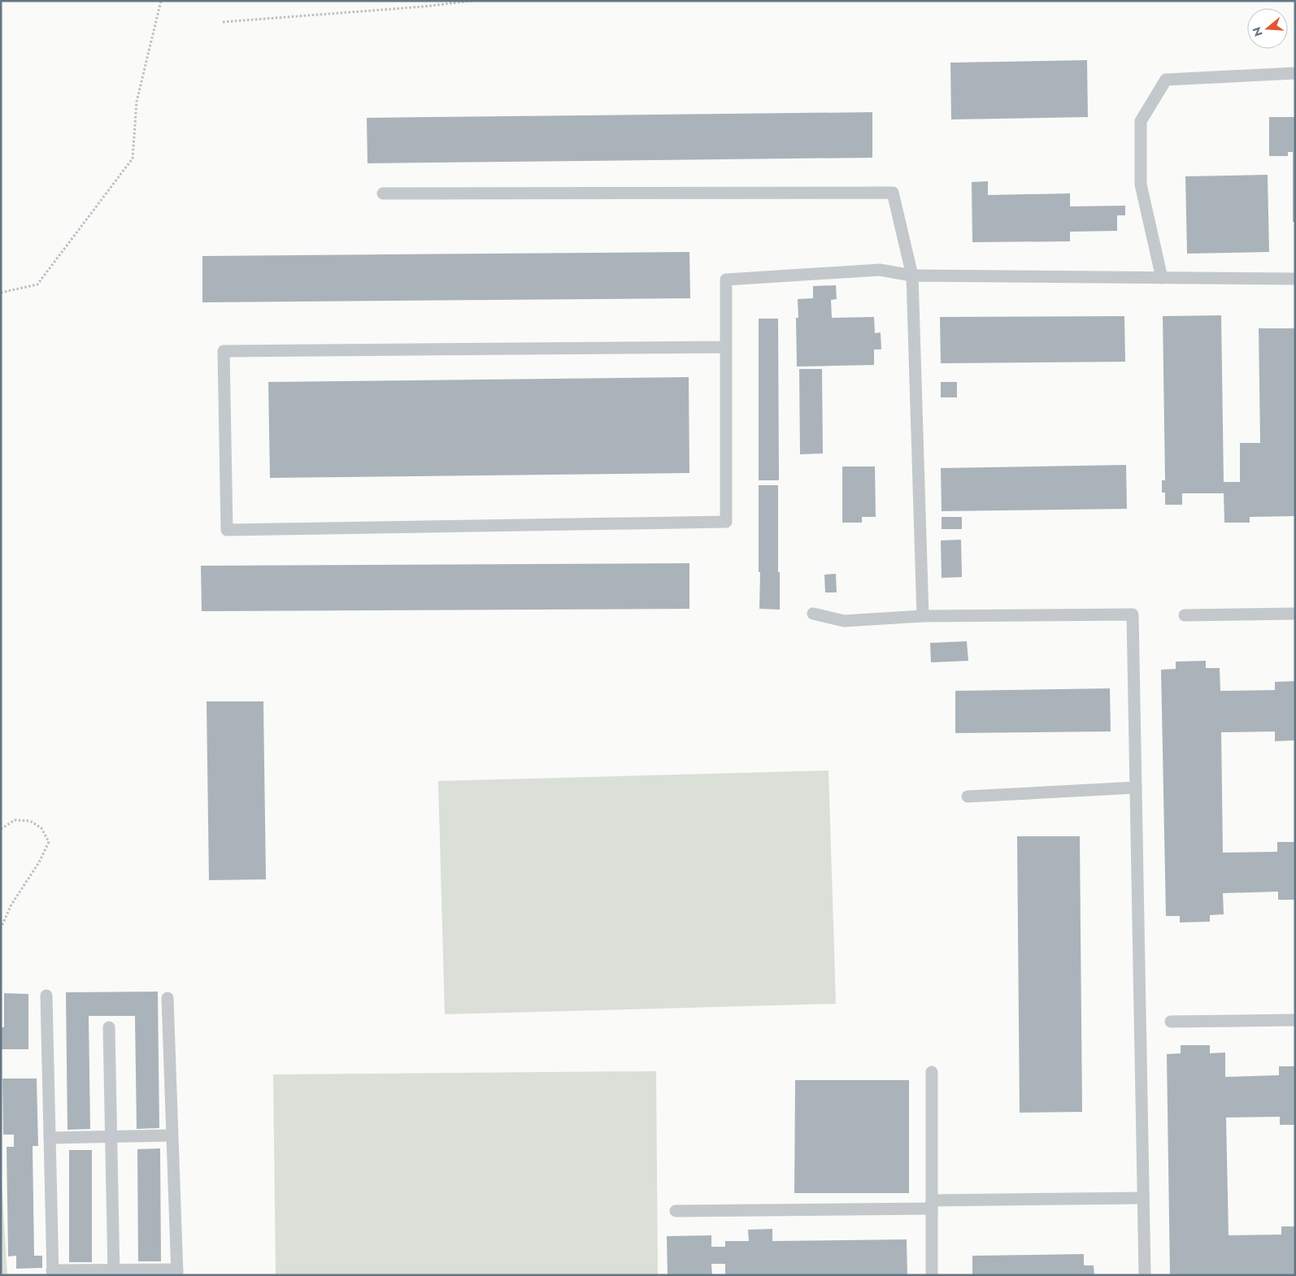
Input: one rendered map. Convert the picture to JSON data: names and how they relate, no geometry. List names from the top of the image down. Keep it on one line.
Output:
{"north":"left"}
